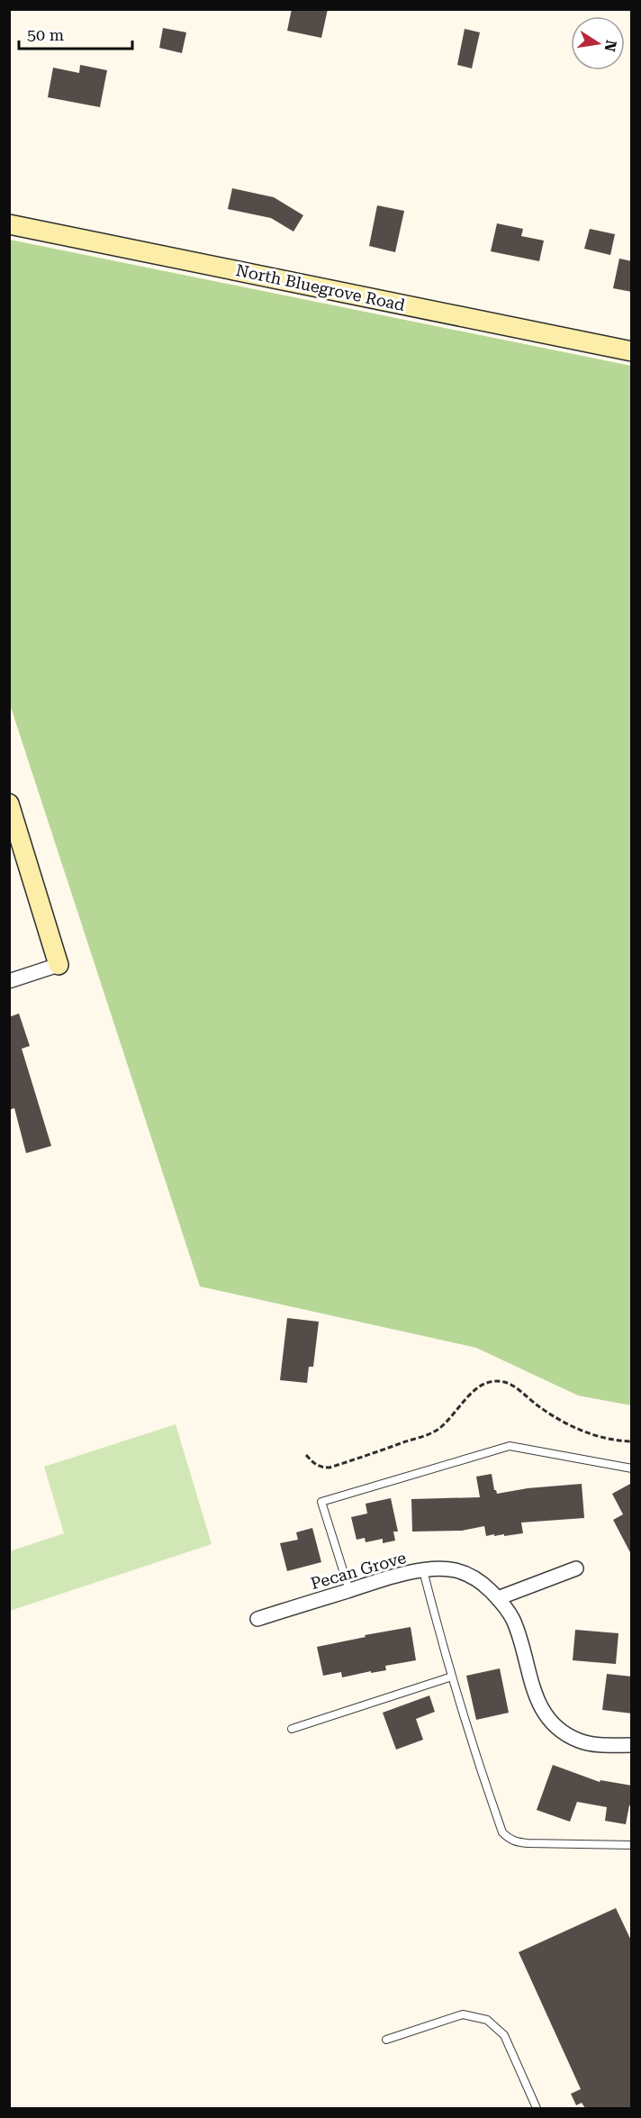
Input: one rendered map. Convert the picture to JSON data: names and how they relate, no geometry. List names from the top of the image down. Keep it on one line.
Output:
{"streets":{"street":["North Bluegrove Road","Pecan Grove"]},"scale_bar":"50 m","north":"right"}
